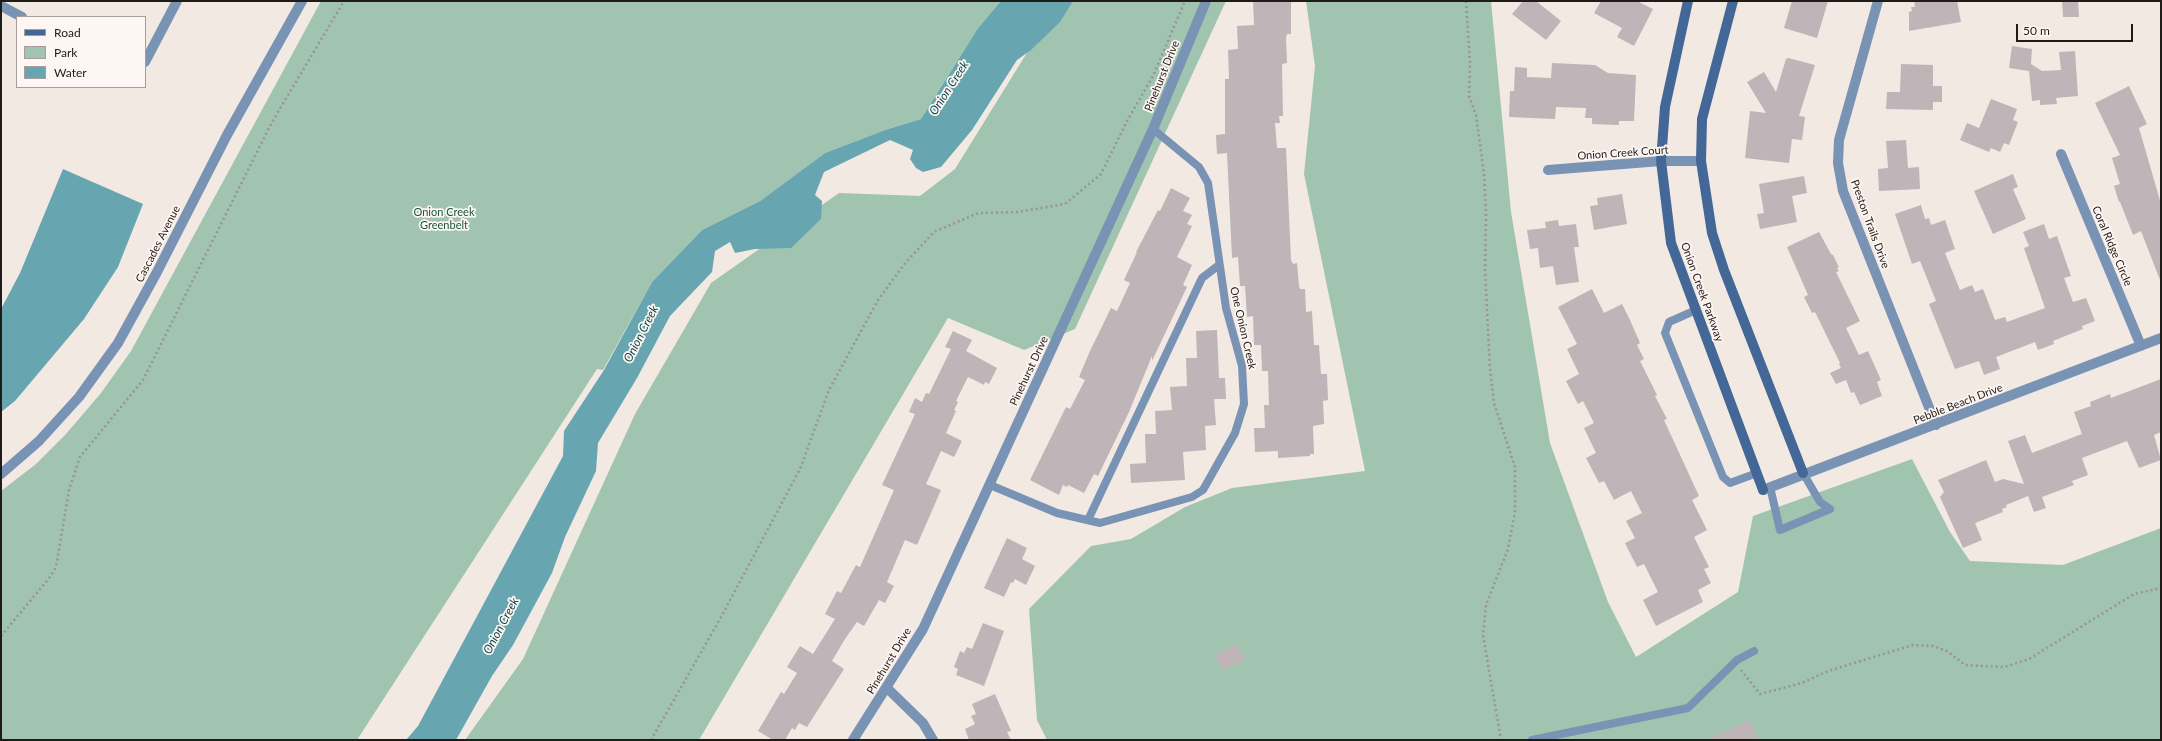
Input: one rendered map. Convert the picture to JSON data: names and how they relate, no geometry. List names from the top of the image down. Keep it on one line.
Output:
{"streets":{"street":["Pinehurst Drive","Onion Creek Court","Preston Trails Drive","Cascades Avenue","Coral Ridge Circle","Onion Creek Parkway","Pebble Beach Drive"],"lane":["One Onion Creek"]},"crossings":[["Pinehurst Drive","One Onion Creek"],["Onion Creek Court","Onion Creek Parkway"],["Preston Trails Drive","Pebble Beach Drive"],["Coral Ridge Circle","Pebble Beach Drive"],["Onion Creek Parkway","Pebble Beach Drive"]],"water":["Onion Creek"],"parks":["Onion Creek Greenbelt"],"legend":["Road","Park","Water"],"scale_bar":"50 m"}
